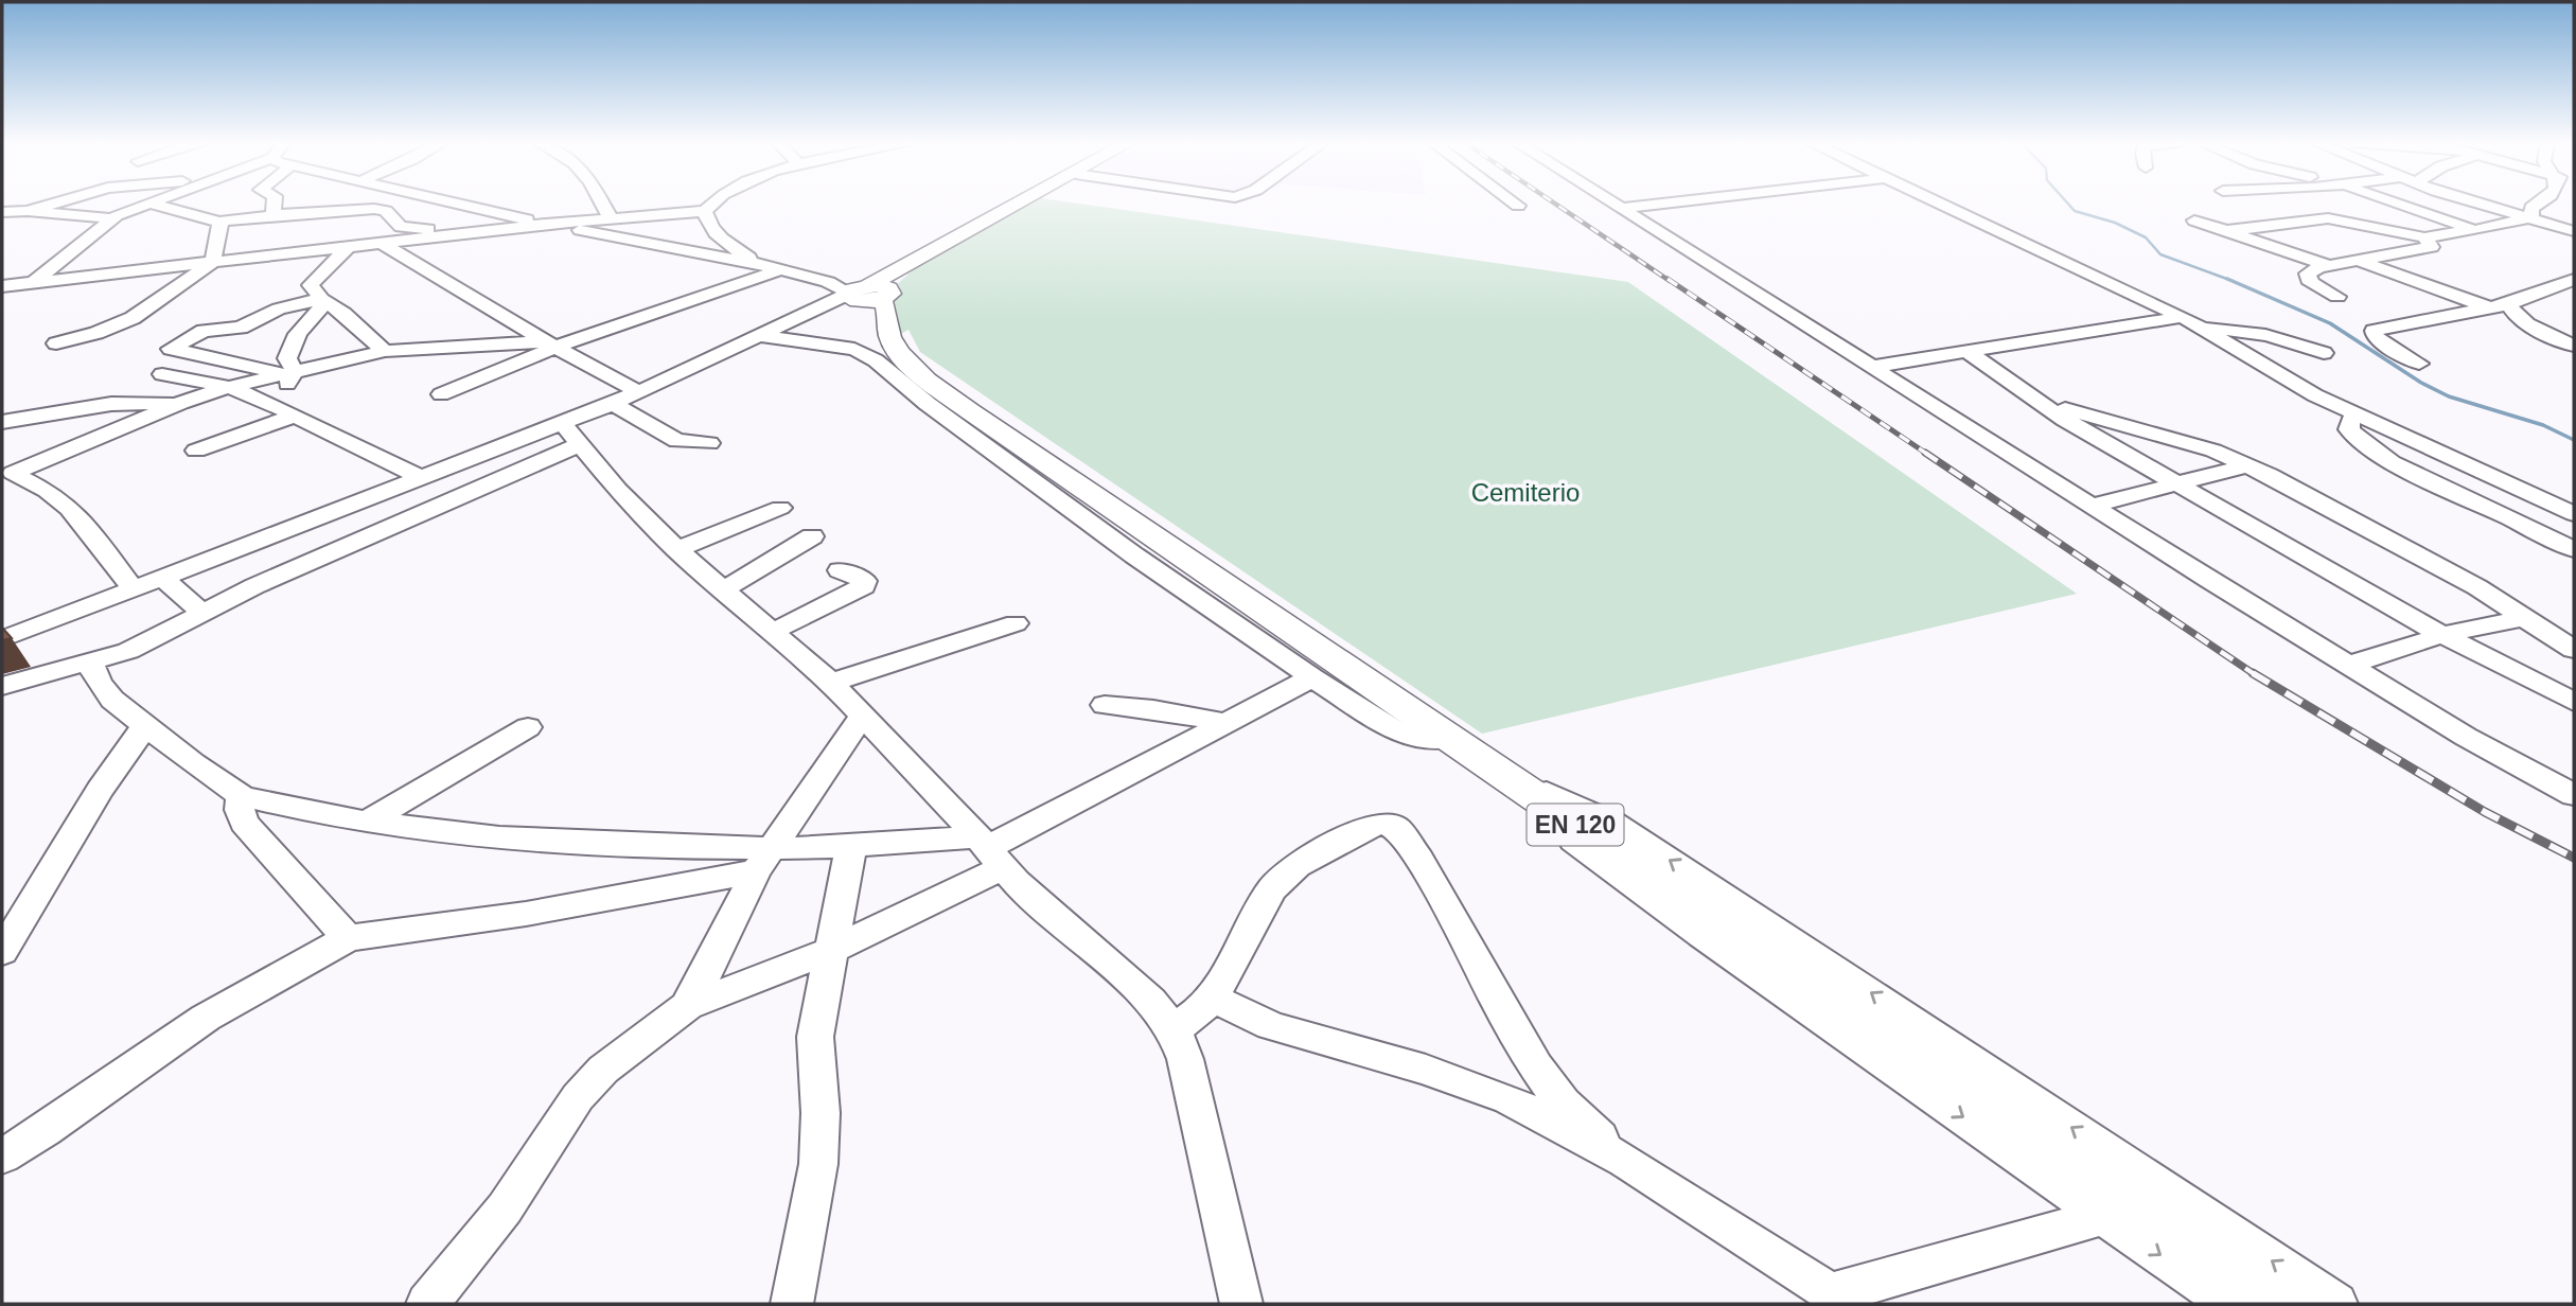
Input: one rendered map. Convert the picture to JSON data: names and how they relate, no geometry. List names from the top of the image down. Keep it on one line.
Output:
{"streets":{"main road":["EN 120"]},"parks":["Cemiterio"]}
